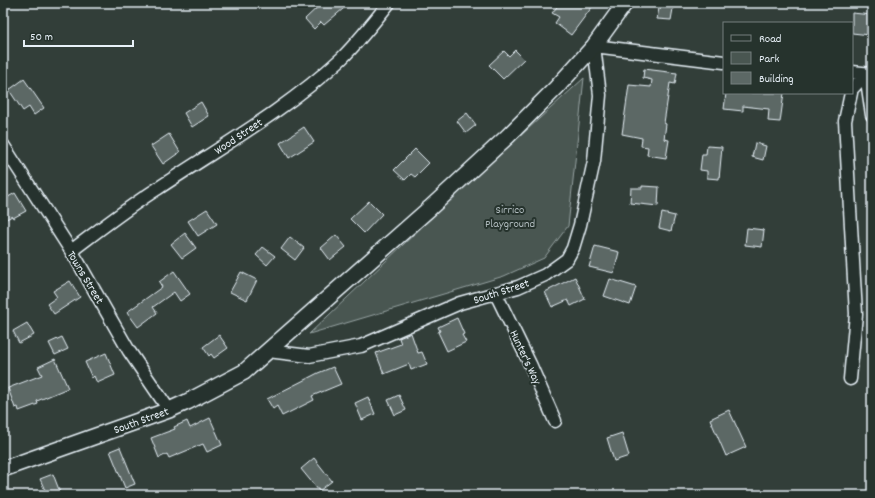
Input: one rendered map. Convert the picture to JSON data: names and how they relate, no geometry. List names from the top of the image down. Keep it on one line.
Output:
{"streets":{"street":["Wood Street","Towns Street","South Street","Hunter's Way"]},"crossings":[["Wood Street","Towns Street"],["Towns Street","South Street"],["South Street","Hunter's Way"]],"parks":["Sirrico Playground"],"legend":["Road","Park","Building"],"scale_bar":"50 m"}
